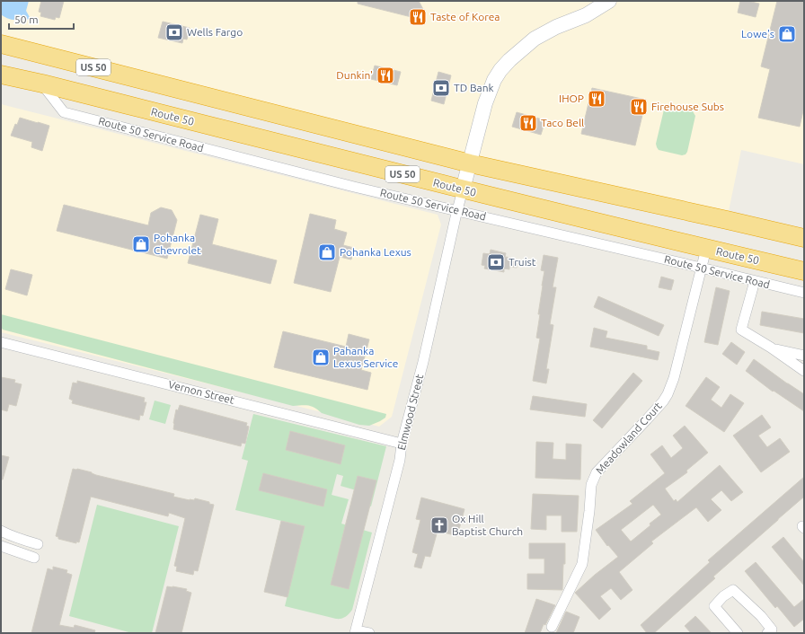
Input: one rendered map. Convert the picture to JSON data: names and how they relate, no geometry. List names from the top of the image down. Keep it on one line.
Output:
{"streets":{"highway":["US 50","Route 50"],"street":["Route 50 Service Road","Vernon Street","Elmwood Street","Meadowland Court"]},"crossings":[["Route 50","Route 50 Service Road"],["Route 50","Elmwood Street"],["Route 50","Meadowland Court"],["Route 50 Service Road","Elmwood Street"],["Route 50 Service Road","Meadowland Court"],["Vernon Street","Elmwood Street"]],"places":{"restaurant":["Taste of Korea","Dunkin'","IHOP","Firehouse Subs","Taco Bell"],"bank":["Wells Fargo","TD Bank","Truist"],"shop":["Lowe's","Pohanka Chevrolet","Pohanka Lexus","Pahanka Lexus Service"],"church":["Ox Hill Baptist Church"]},"scale_bar":"50 m"}
